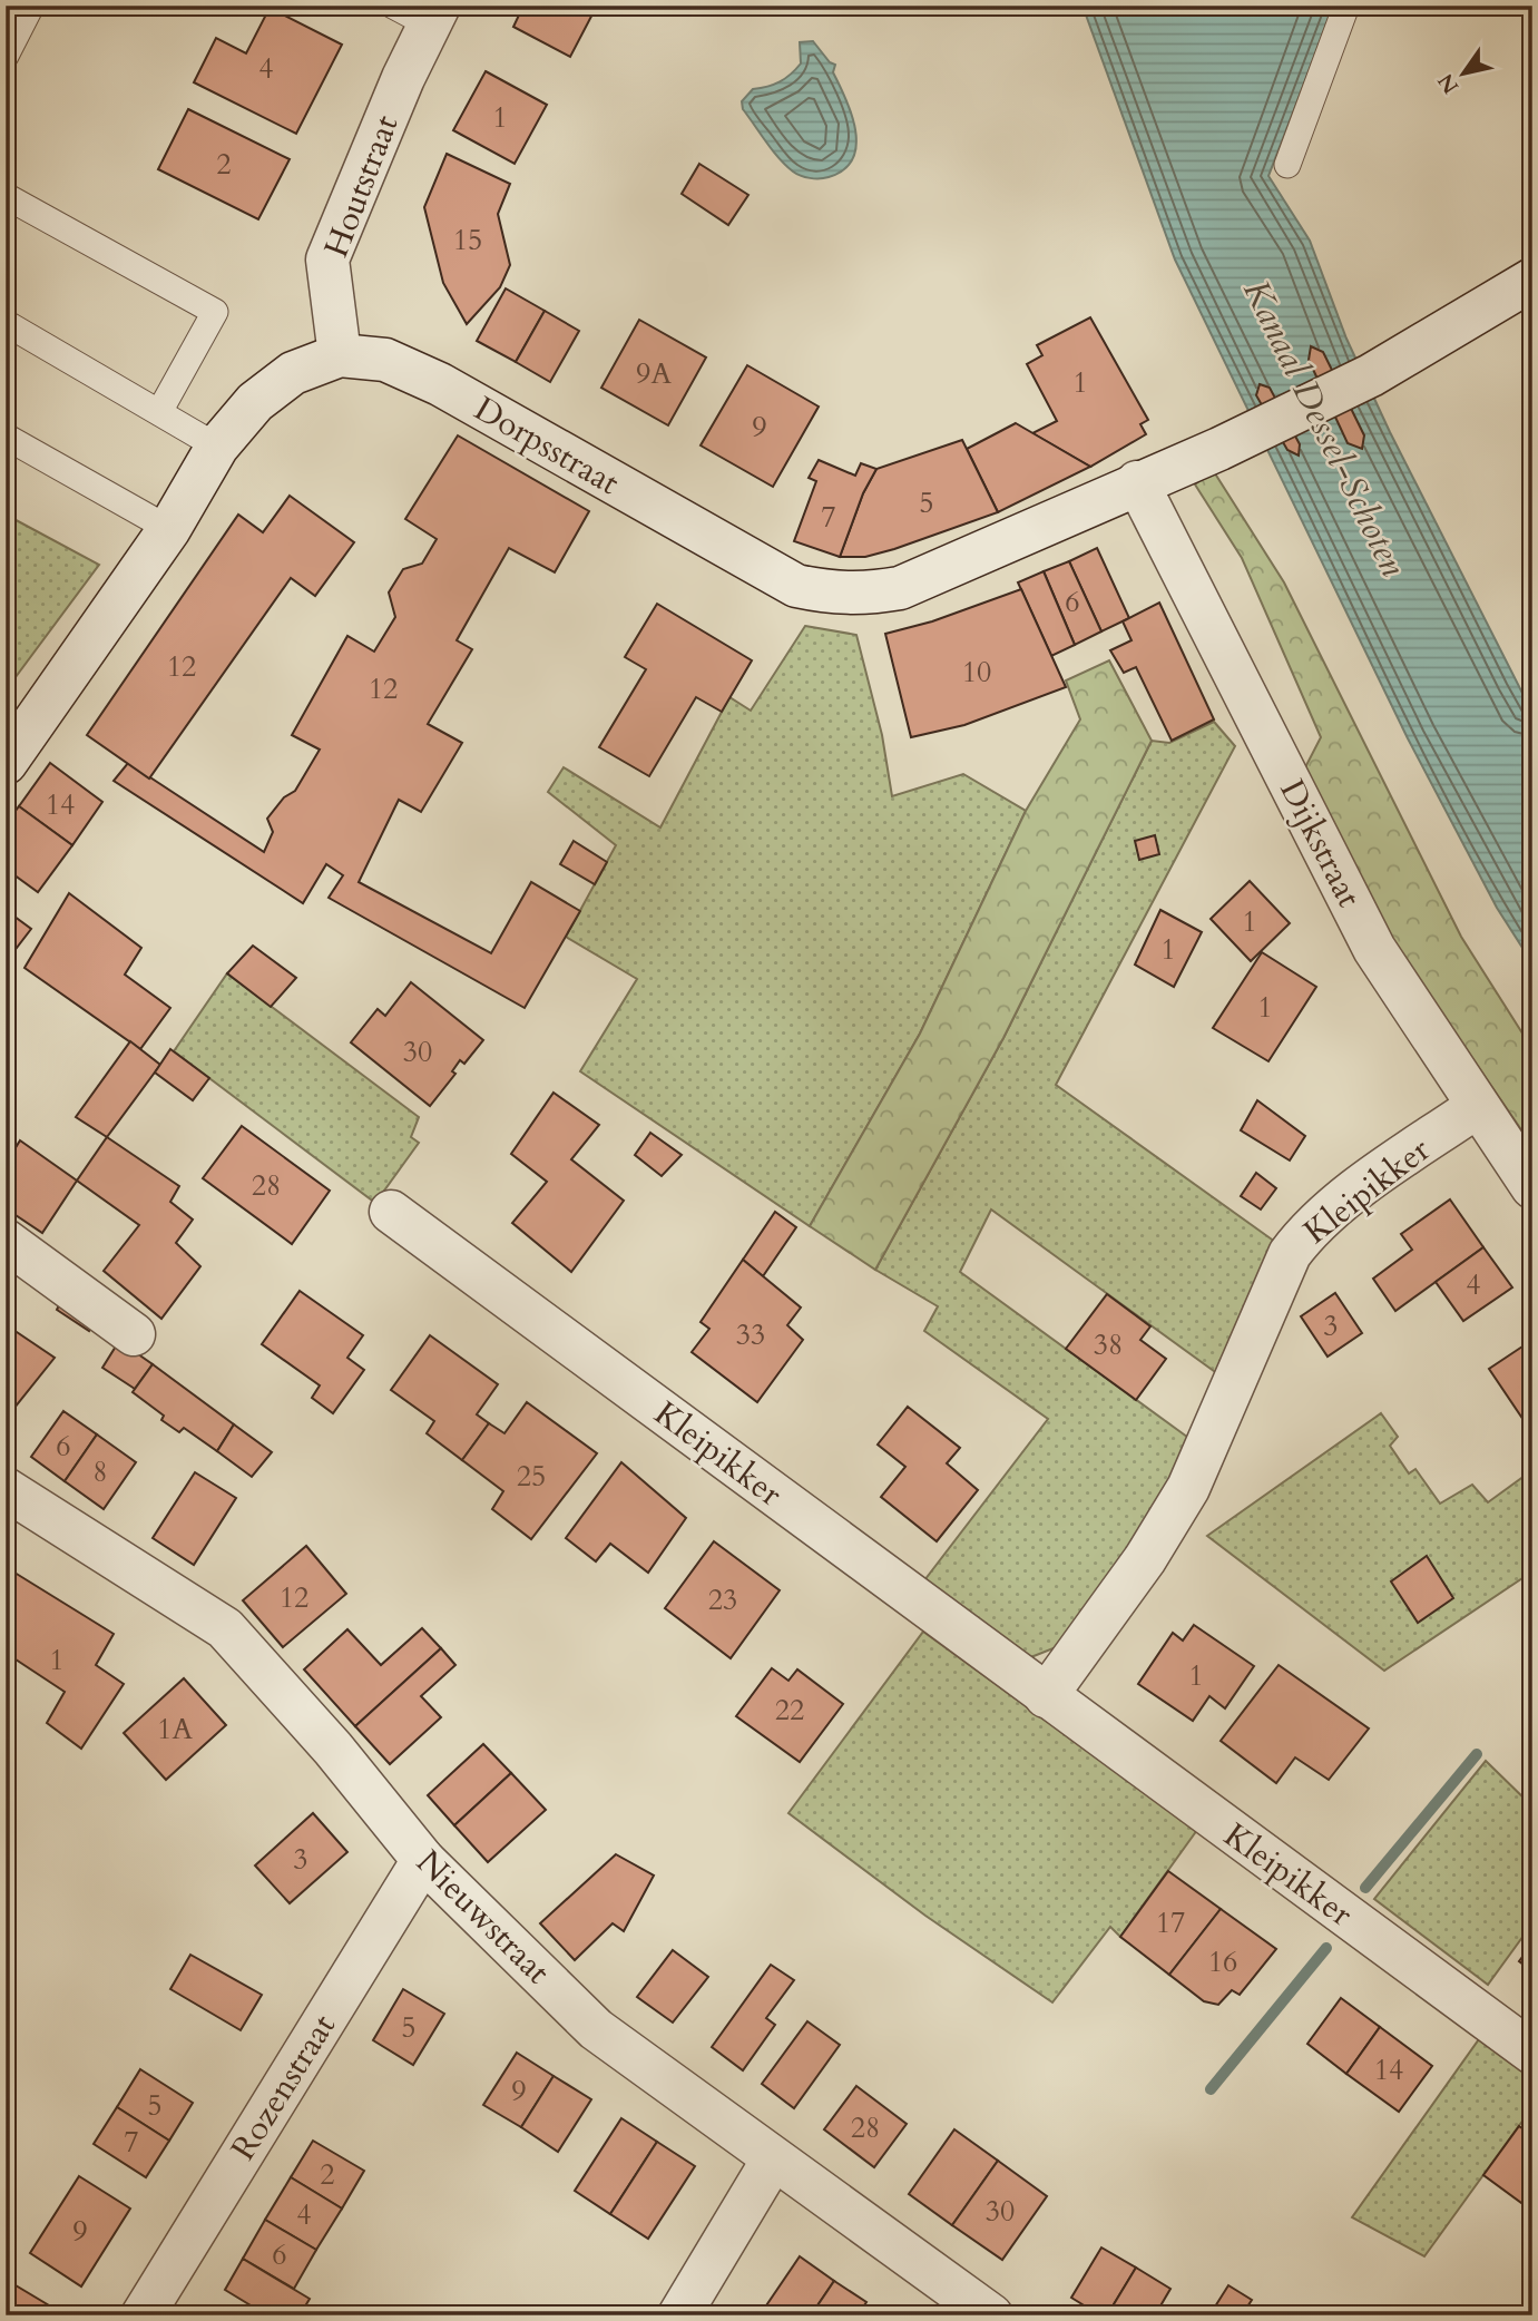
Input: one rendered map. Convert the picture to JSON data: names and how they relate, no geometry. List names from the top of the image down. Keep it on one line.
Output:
{"streets":{"street":["Houtstraat","Dorpsstraat","Dijkstraat","Kleipikker","Nieuwstraat","Rozenstraat"]},"crossings":[["Houtstraat","Dorpsstraat"],["Dorpsstraat","Dijkstraat"],["Dijkstraat","Kleipikker"],["Nieuwstraat","Rozenstraat"]],"water":["Kanaal Dessel-Schoten"],"house_numbers":["4","1","2","15","9A","1","9","5","7","6","12","10","12","14","1","1","1","30","28","4","3","33","38","6","8","25","12","23","1","1","22","1A","3","17","16","5","14","9","5","28","7","2","30","4","9","6"],"north":"bottom left"}
